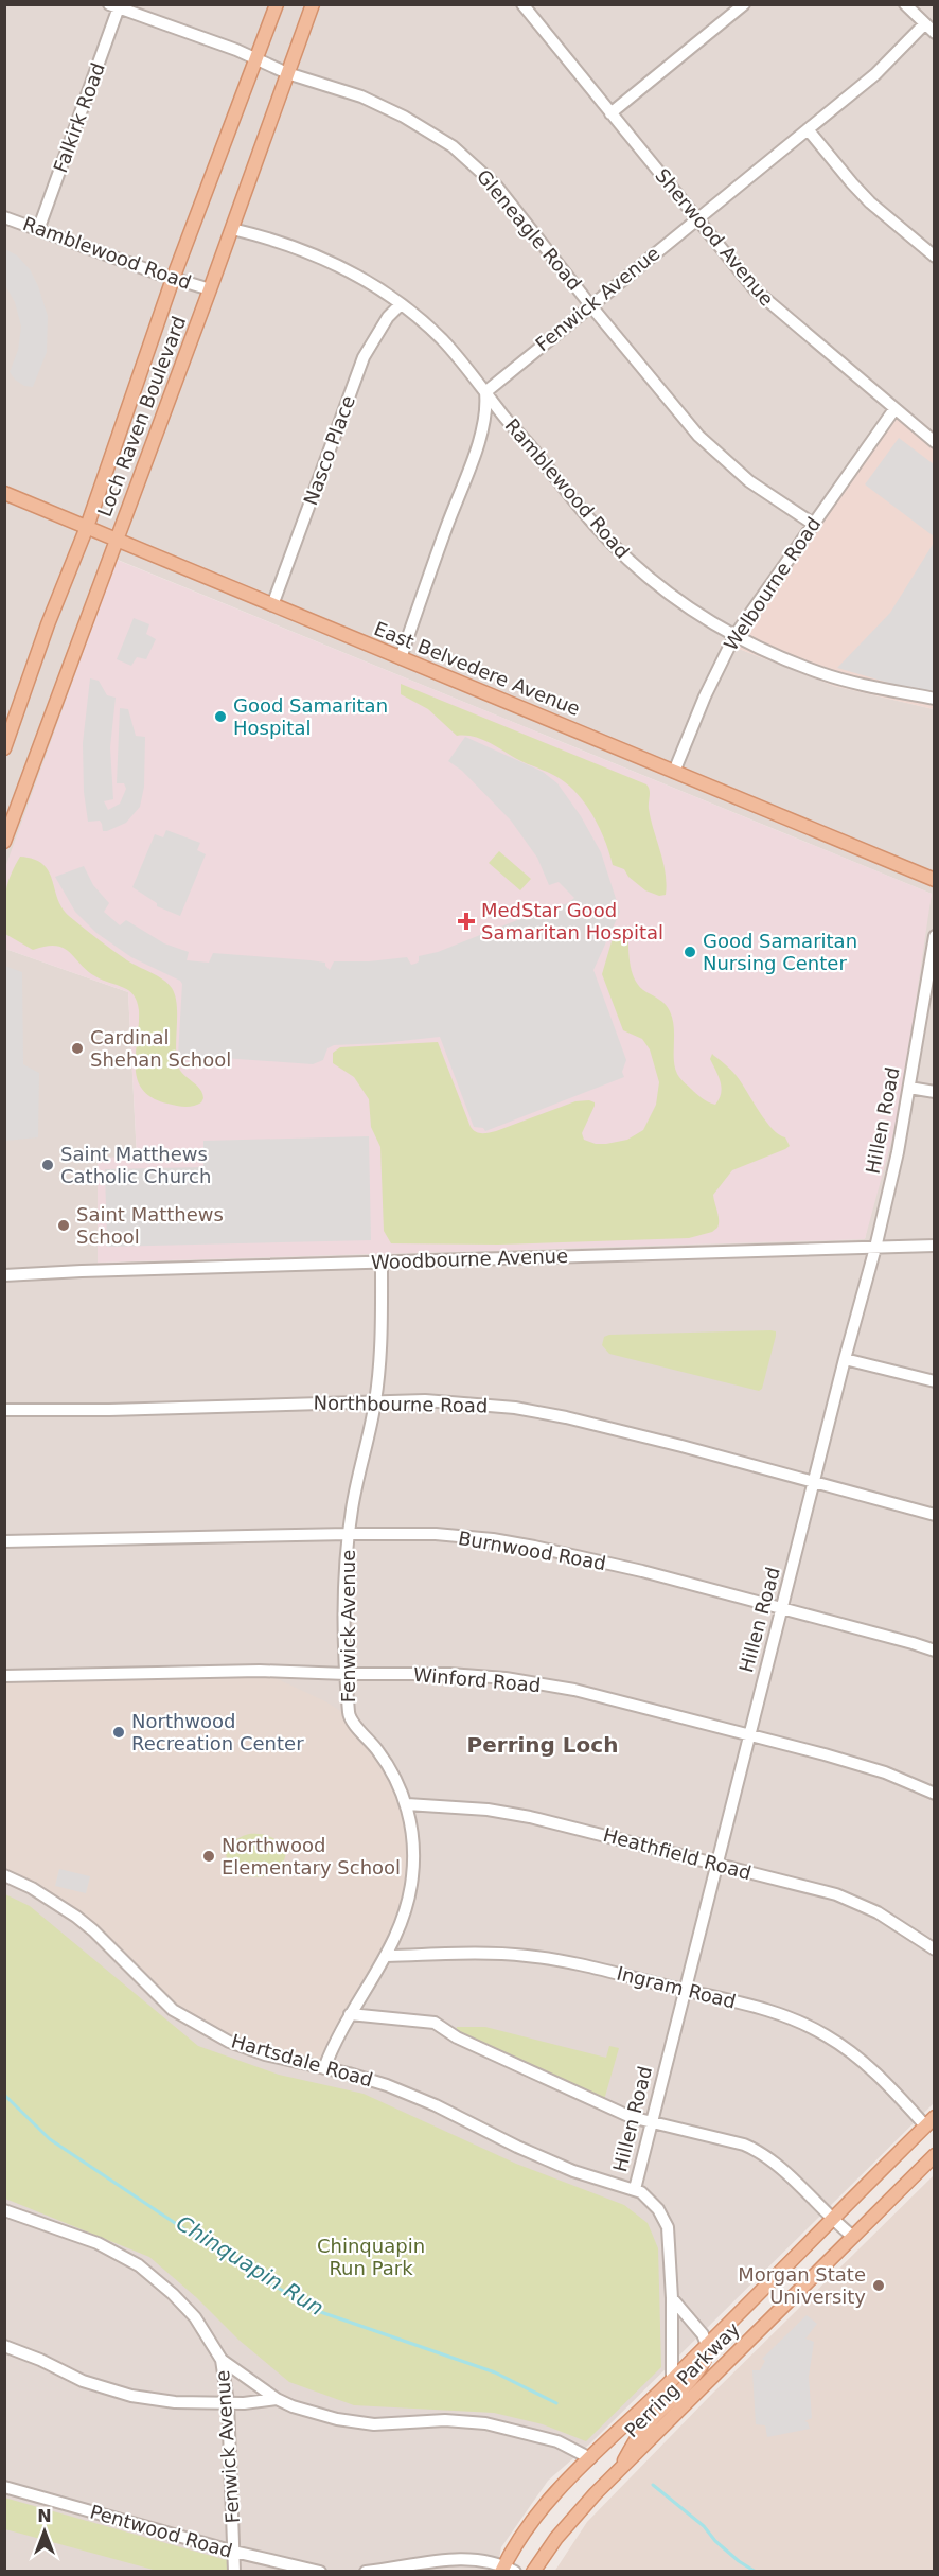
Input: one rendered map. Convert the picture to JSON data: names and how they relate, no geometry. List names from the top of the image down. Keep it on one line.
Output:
{"streets":{"main road":["Loch Raven Boulevard","East Belvedere Avenue","Perring Parkway"],"street":["Falkirk Road","Gleneagle Road","Sherwood Avenue","Ramblewood Road","Fenwick Avenue","Nasco Place","Welbourne Road","Hillen Road","Woodbourne Avenue","Northbourne Road","Burnwood Road","Winford Road","Heathfield Road","Ingram Road","Hartsdale Road","Pentwood Road"]},"crossings":[["Falkirk Road","Gleneagle Road"],["Falkirk Road","Ramblewood Road"],["Gleneagle Road","Fenwick Avenue"],["Gleneagle Road","Loch Raven Boulevard"],["Gleneagle Road","Welbourne Road"],["Sherwood Avenue","Fenwick Avenue"],["Sherwood Avenue","Welbourne Road"],["Ramblewood Road","Fenwick Avenue"],["Ramblewood Road","Loch Raven Boulevard"],["Ramblewood Road","Nasco Place"],["Ramblewood Road","Welbourne Road"],["Fenwick Avenue","Woodbourne Avenue"],["Fenwick Avenue","Northbourne Road"],["Fenwick Avenue","Burnwood Road"],["Fenwick Avenue","Winford Road"],["Fenwick Avenue","Heathfield Road"],["Fenwick Avenue","Ingram Road"],["Fenwick Avenue","Hartsdale Road"],["Fenwick Avenue","Pentwood Road"],["Loch Raven Boulevard","East Belvedere Avenue"],["Nasco Place","East Belvedere Avenue"],["Welbourne Road","East Belvedere Avenue"],["Hillen Road","Woodbourne Avenue"],["Hillen Road","Northbourne Road"],["Hillen Road","Burnwood Road"],["Hillen Road","Winford Road"],["Hillen Road","Heathfield Road"],["Hillen Road","Ingram Road"],["Hillen Road","Hartsdale Road"],["Hillen Road","Perring Parkway"],["Ingram Road","Perring Parkway"]],"districts":["Perring Loch"],"water":["Chinquapin Run"],"parks":["Chinquapin Run Park"],"places":{"other":["Good Samaritan Hospital","Good Samaritan Nursing Center","Cardinal Shehan School","Saint Matthews Catholic Church","Saint Matthews School","Northwood Recreation Center","Northwood Elementary School","Morgan State University"],"health":["MedStar Good Samaritan Hospital"]},"north":"top"}
